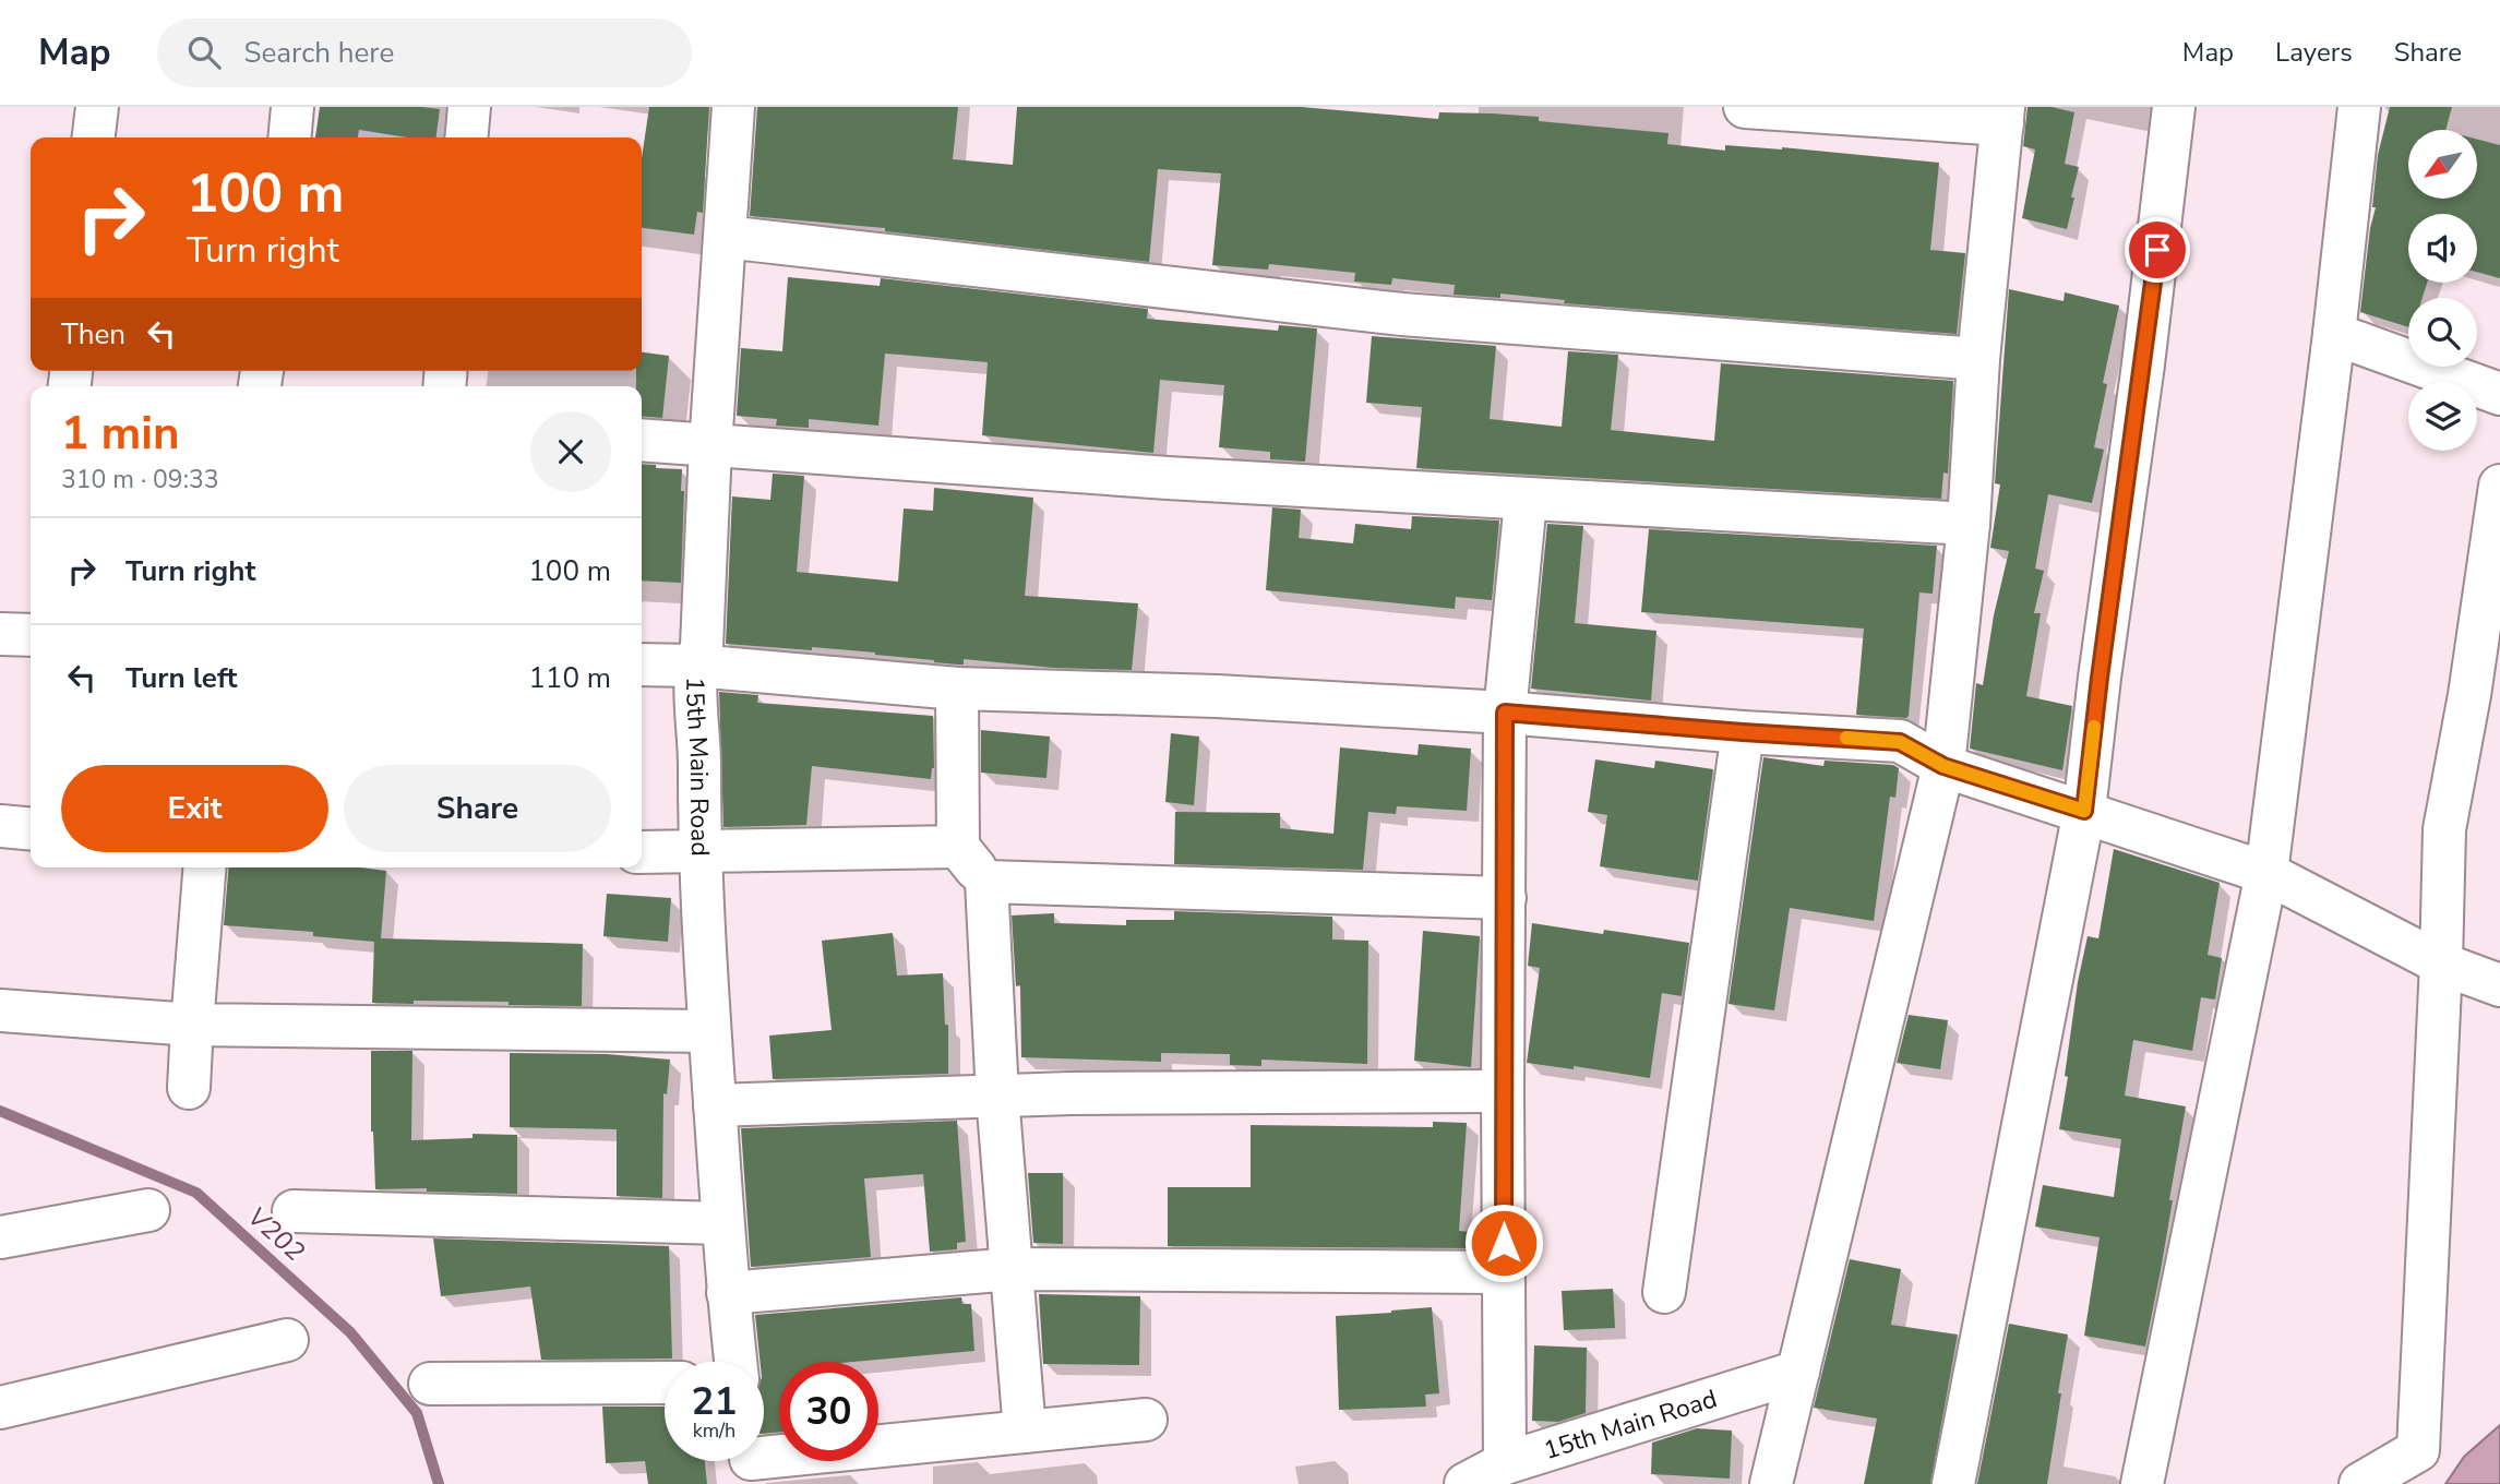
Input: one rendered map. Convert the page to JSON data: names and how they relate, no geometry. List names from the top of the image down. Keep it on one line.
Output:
{"streets":{"street":["15th Main Road"]},"water":["V202"],"north":"bottom left","page":{"header":"Map","search":"Search here","nav":["Map","Layers","Share"],"turn":["100 m","Turn right"],"then":"Then","heading":["1 min","310 m · 09:33"],"list":[{"name":"Turn right","value":"100 m"},{"name":"Turn left","value":"110 m"}],"buttons":["Exit","Share"],"speed":"21 km/h","limit":"30"}}
